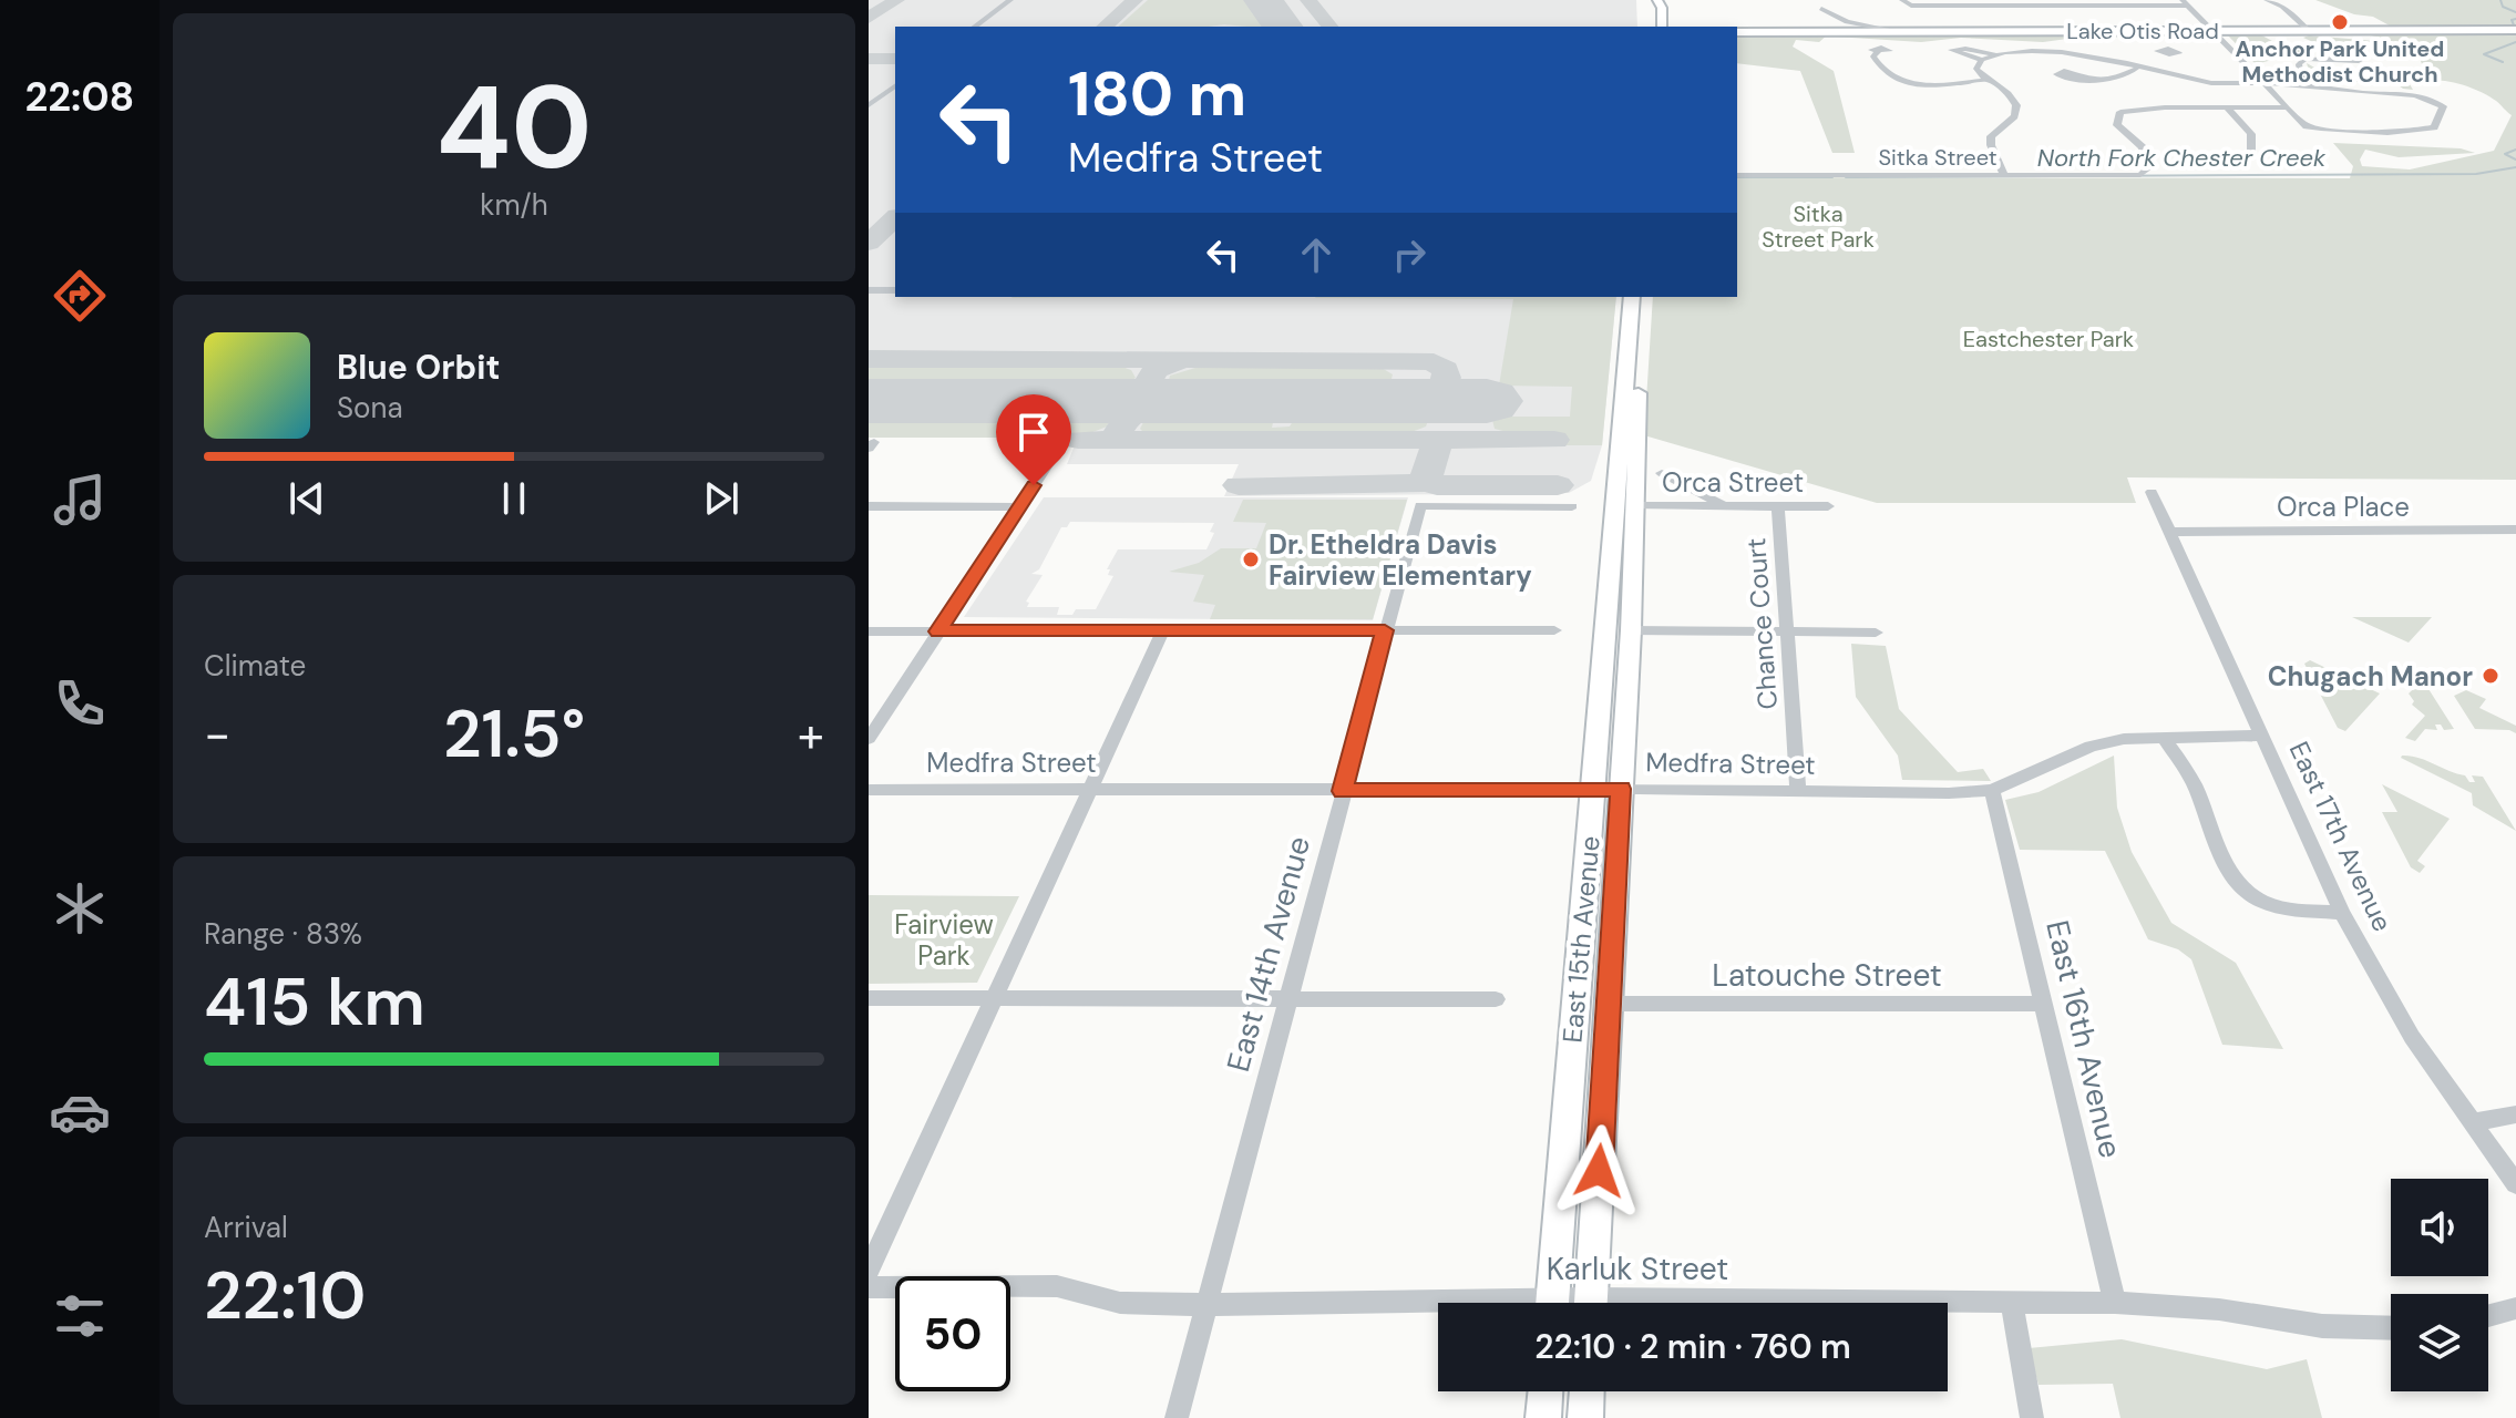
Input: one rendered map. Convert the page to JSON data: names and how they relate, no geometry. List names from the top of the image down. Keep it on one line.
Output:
{"streets":{"main road":["Lake Otis Road","East 15th Avenue"],"street":["Sitka Street","Orca Street","Orca Place","Chance Court","Medfra Street","East 17th Avenue","East 14th Avenue","Latouche Street","East 16th Avenue","Karluk Street"]},"crossings":[["Orca Street","Chance Court"],["Orca Street","East 15th Avenue"],["Orca Place","East 17th Avenue"],["Chance Court","Medfra Street"],["Medfra Street","East 17th Avenue"],["Medfra Street","East 15th Avenue"],["Medfra Street","East 14th Avenue"],["Medfra Street","East 16th Avenue"],["East 15th Avenue","Latouche Street"],["East 14th Avenue","Karluk Street"],["Latouche Street","East 16th Avenue"],["East 16th Avenue","Karluk Street"]],"water":["North Fork Chester Creek"],"parks":["Sitka Street Park","Eastchester Park","Fairview Park"],"places":["Anchor Park United Methodist Church","Dr. Etheldra Davis Fairview Elementary","Chugach Manor"],"page":{"tabs":"22:08","tile":[["40","km/h"],"Climate",["Range · 83%","415 km"],["Arrival","22:10"]],"turn":["180 m","Medfra Street"],"song":["Blue Orbit","Sona"],"heat":["−","21.5°","+"],"limit":"50","trip":"22:10 · 2 min · 760 m"}}
